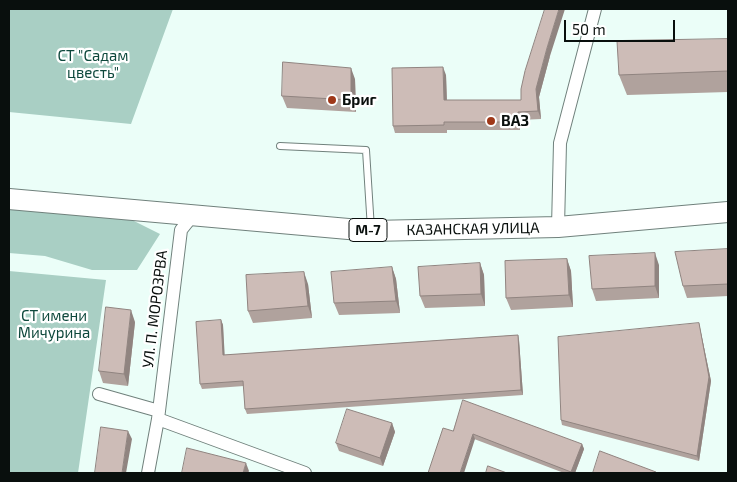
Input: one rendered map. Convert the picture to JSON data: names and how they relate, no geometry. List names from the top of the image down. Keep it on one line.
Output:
{"streets":{"highway":["КАЗАНСКАЯ УЛИЦА","М-7"],"street":["УЛ. П. МОРОЗРВА"]},"crossings":[["КАЗАНСКАЯ УЛИЦА","УЛ. П. МОРОЗРВА"]],"parks":["СТ \"Садам цвесть\"","СТ имени Мичурина"],"places":["Бриг","ВАЗ"],"scale_bar":"50 m"}
